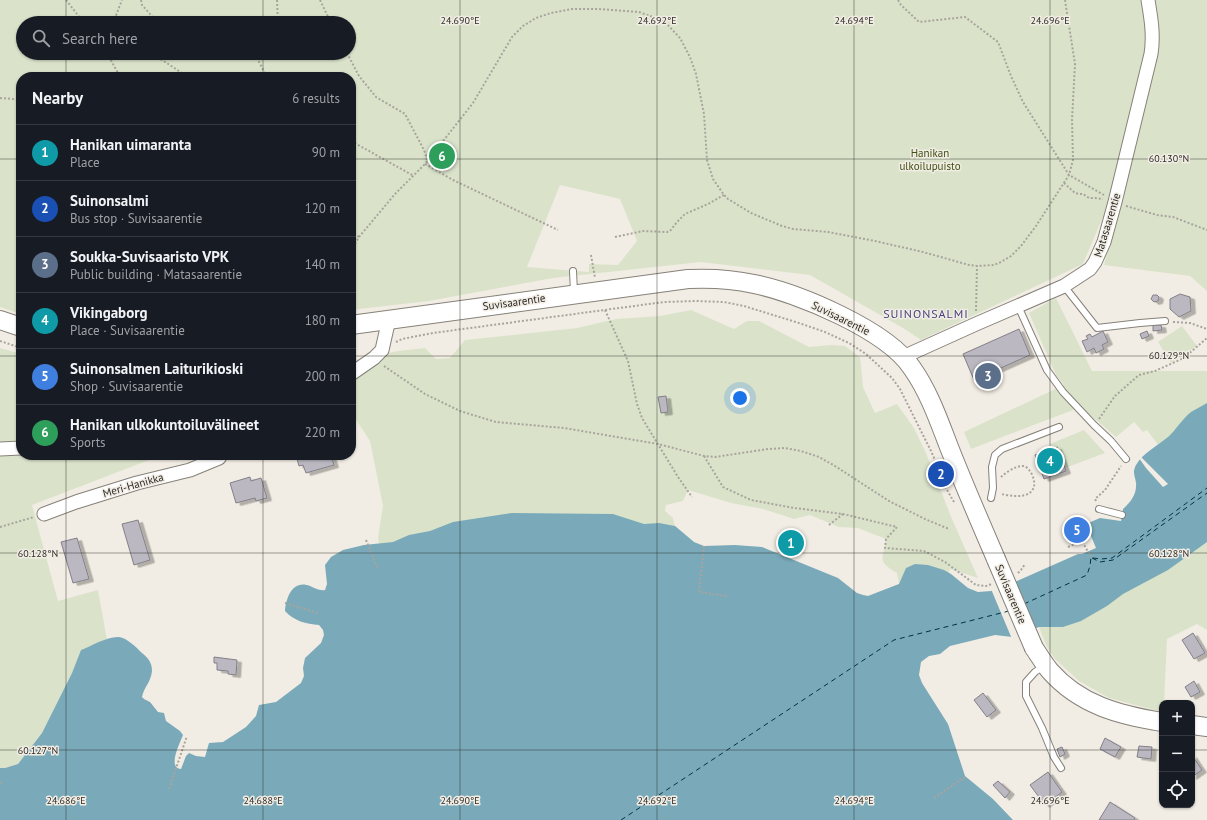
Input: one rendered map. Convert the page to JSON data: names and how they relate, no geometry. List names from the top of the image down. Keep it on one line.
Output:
{"streets":{"street":["Matasaarentie","Suvisaarentie","Meri-Hanikka"]},"crossings":[["Matasaarentie","Suvisaarentie"]],"districts":["SUINONSALMI"],"parks":["Hanikan ulkoilupuisto"],"page":{"search":"Search here","heading":["Nearby","6 results"],"list":[{"mark":"1","name":"Hanikan uimaranta","note":"Place","value":"90 m"},{"mark":"2","name":"Suinonsalmi","note":"Bus stop · Suvisaarentie","value":"120 m"},{"mark":"3","name":"Soukka-Suvisaaristo VPK","note":"Public building · Matasaarentie","value":"140 m"},{"mark":"4","name":"Vikingaborg","note":"Place · Suvisaarentie","value":"180 m"},{"mark":"5","name":"Suinonsalmen Laiturikioski","note":"Shop · Suvisaarentie","value":"200 m"},{"mark":"6","name":"Hanikan ulkokuntoiluvälineet","note":"Sports","value":"220 m"}],"pins":["6","3","4","2","5","1"],"map_buttons":["+","−"]},"coordinates":["24.690°E","24.692°E","24.694°E","24.696°E","60.130°N","60.129°N","60.128°N","60.127°N","24.686°E","24.688°E"]}
